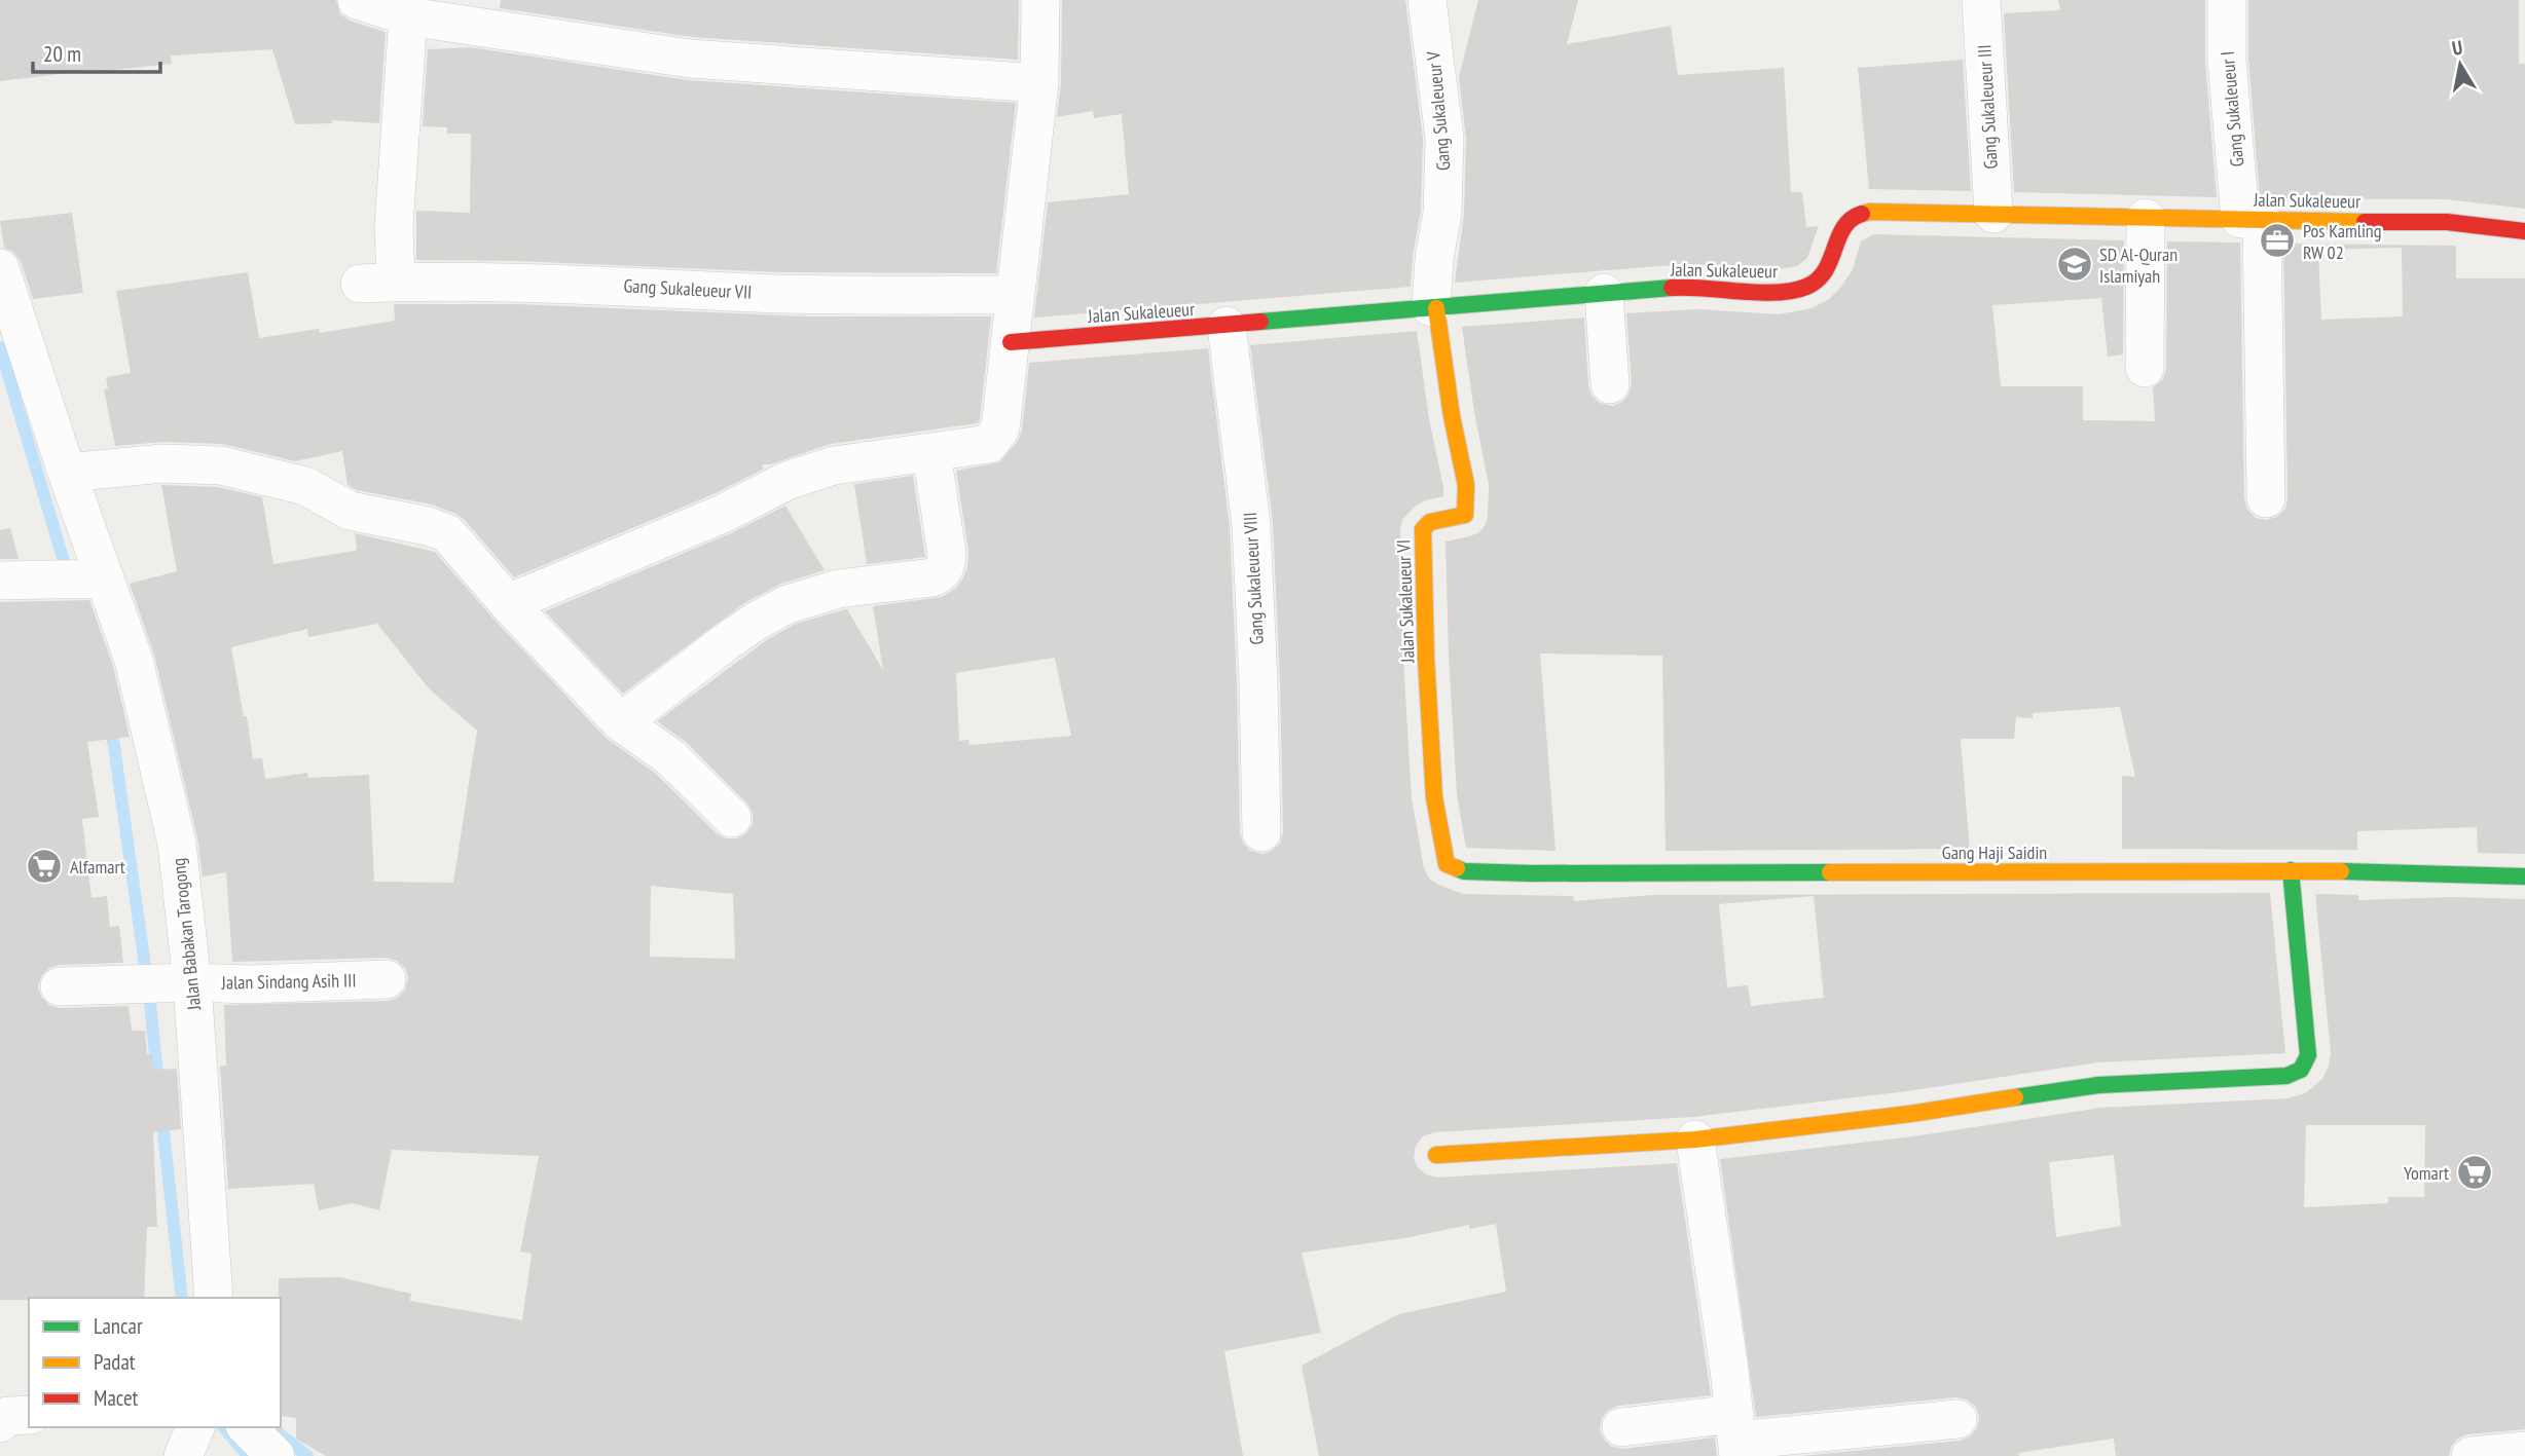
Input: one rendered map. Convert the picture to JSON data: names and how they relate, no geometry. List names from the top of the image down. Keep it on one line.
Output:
{"streets":{"street":["Gang Sukaleueur III","Gang Sukaleueur I","Gang Sukaleueur V","Jalan Sukaleueur","Gang Sukaleueur VII","Gang Sukaleueur VIII","Jalan Sukaleueur VI","Gang Haji Saidin","Jalan Babakan Tarogong","Jalan Sindang Asih III"]},"crossings":[["Gang Sukaleueur III","Jalan Sukaleueur"],["Gang Sukaleueur I","Jalan Sukaleueur"],["Gang Sukaleueur V","Jalan Sukaleueur"],["Gang Sukaleueur V","Jalan Sukaleueur VI"],["Jalan Sukaleueur","Gang Sukaleueur VIII"],["Jalan Sukaleueur","Jalan Sukaleueur VI"],["Jalan Sukaleueur VI","Gang Haji Saidin"],["Jalan Babakan Tarogong","Jalan Sindang Asih III"]],"places":{"office":["Pos Kamling RW 02"],"school or university":["SD Al-Quran Islamiyah"],"supermarket":["Alfamart","Yomart"]},"legend":["Lancar","Padat","Macet"],"scale_bar":"20 m","north":"top"}
